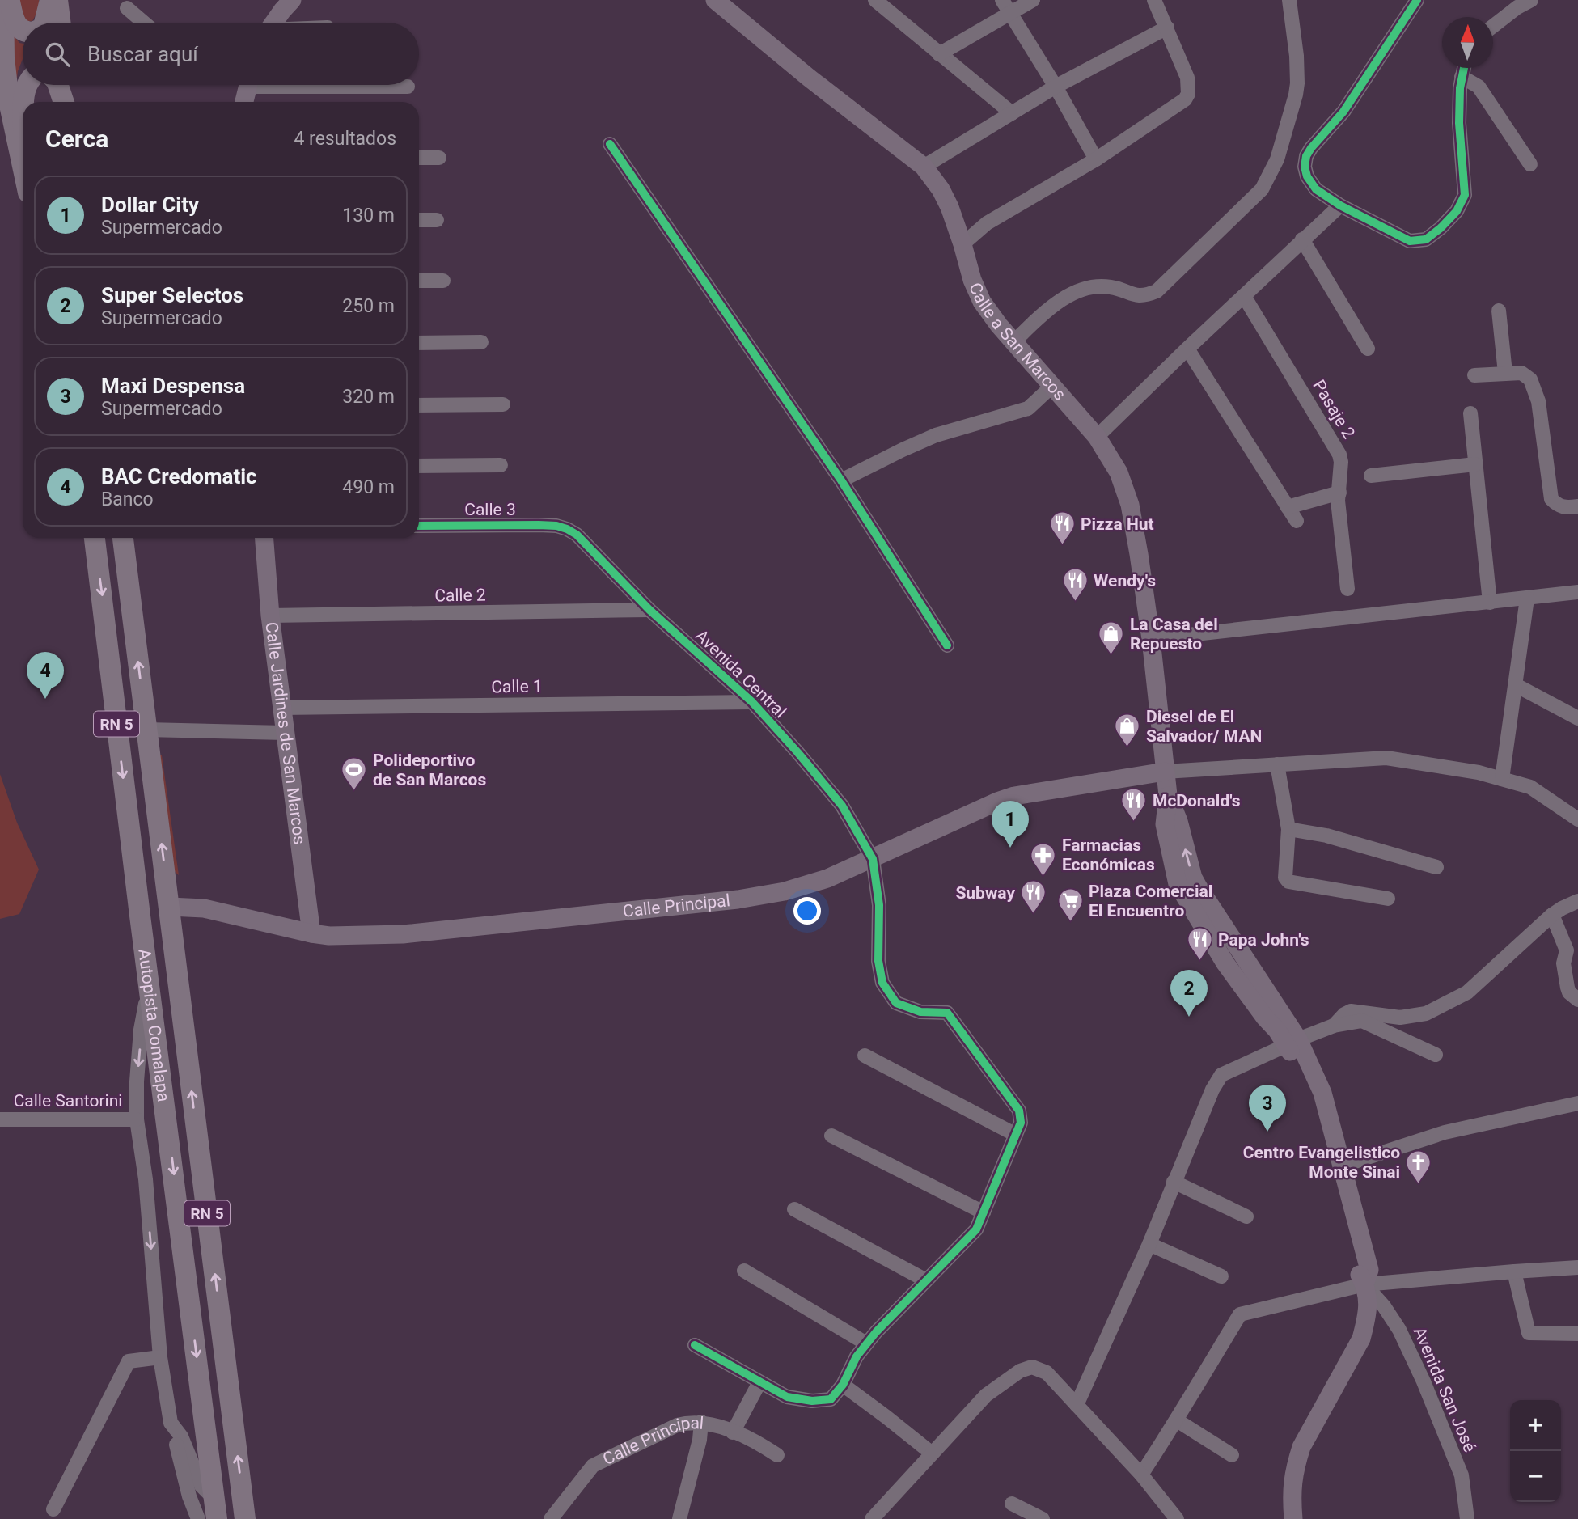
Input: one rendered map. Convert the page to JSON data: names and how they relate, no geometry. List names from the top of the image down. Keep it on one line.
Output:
{"streets":{"highway":["RN 5","Autopista Comalapa"],"main road":["Calle a San Marcos","Calle Jardines de San Marcos","Calle Principal"],"street":["Pasaje 2","Calle 3","Calle 2","Avenida Central","Calle 1","Calle Santorini","Avenida San José"]},"crossings":[["Calle a San Marcos","Calle Principal"],["Calle 3","Avenida Central"],["Calle 2","Avenida Central"],["Calle 2","Calle Jardines de San Marcos"],["Avenida Central","Calle 1"],["Avenida Central","Calle Principal"],["Calle 1","Calle Jardines de San Marcos"],["Calle Jardines de San Marcos","Calle Principal"],["Calle Principal","Autopista Comalapa"]],"places":{"restaurant":["Pizza Hut","Wendy's","McDonald's","Subway","Papa John's"],"shop":["La Casa del Repuesto","Diesel de El Salvador/ MAN"],"sports":["Polideportivo de San Marcos"],"pharmacy":["Farmacias Económicas"],"supermarket":["Plaza Comercial El Encuentro"],"church":["Centro Evangelistico Monte Sinai"]},"north":"top","page":{"search":"Buscar aquí","heading":["Cerca","4 resultados"],"list":[{"mark":"1","name":"Dollar City","note":"Supermercado","value":"130 m"},{"mark":"2","name":"Super Selectos","note":"Supermercado","value":"250 m"},{"mark":"3","name":"Maxi Despensa","note":"Supermercado","value":"320 m"},{"mark":"4","name":"BAC Credomatic","note":"Banco","value":"490 m"}],"pins":["4","1","2","3"],"map_buttons":["+","−"]}}
